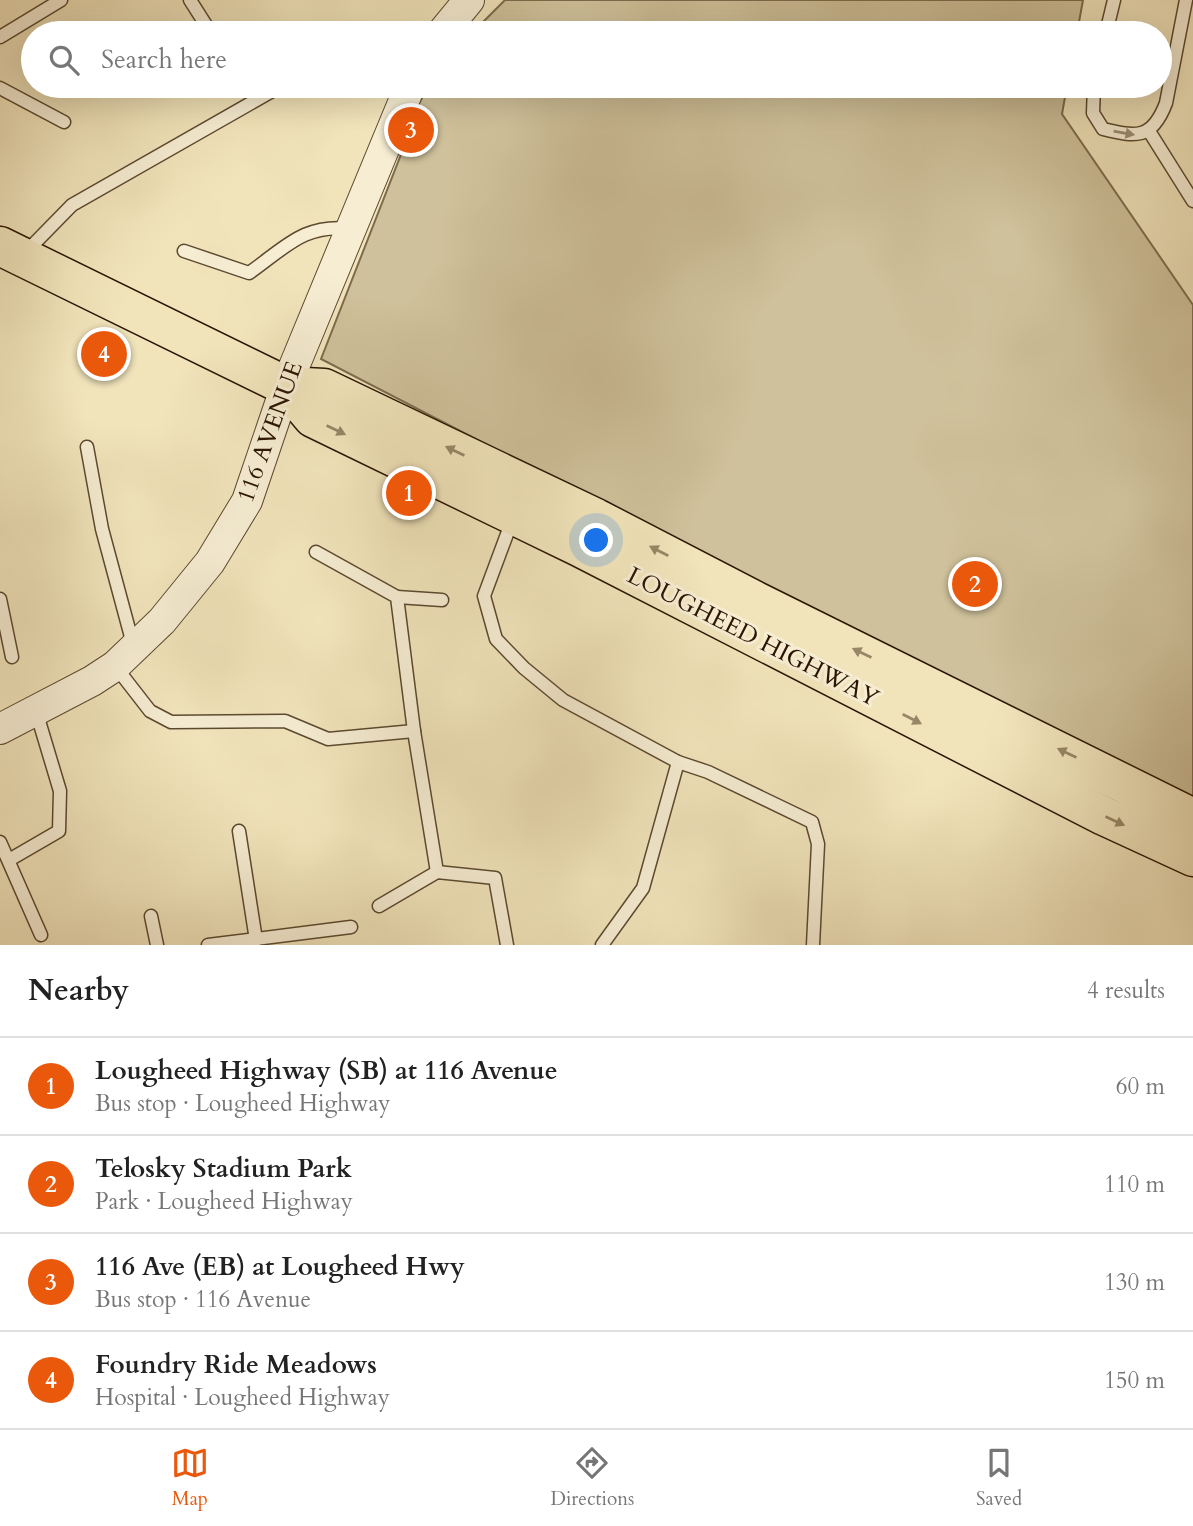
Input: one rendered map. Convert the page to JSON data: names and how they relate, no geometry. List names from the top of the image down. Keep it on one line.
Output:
{"streets":{"main road":["LOUGHEED HIGHWAY"],"street":["116 AVENUE"]},"crossings":[["116 AVENUE","LOUGHEED HIGHWAY"]],"page":{"search":"Search here","pins":["3","4","1","2"],"heading":["Nearby","4 results"],"list":[{"mark":"1","name":"Lougheed Highway (SB) at 116 Avenue","note":"Bus stop · Lougheed Highway","value":"60 m"},{"mark":"2","name":"Telosky Stadium Park","note":"Park · Lougheed Highway","value":"110 m"},{"mark":"3","name":"116 Ave (EB) at Lougheed Hwy","note":"Bus stop · 116 Avenue","value":"130 m"},{"mark":"4","name":"Foundry Ride Meadows","note":"Hospital · Lougheed Highway","value":"150 m"}],"nav":["Map","Directions","Saved"]}}
